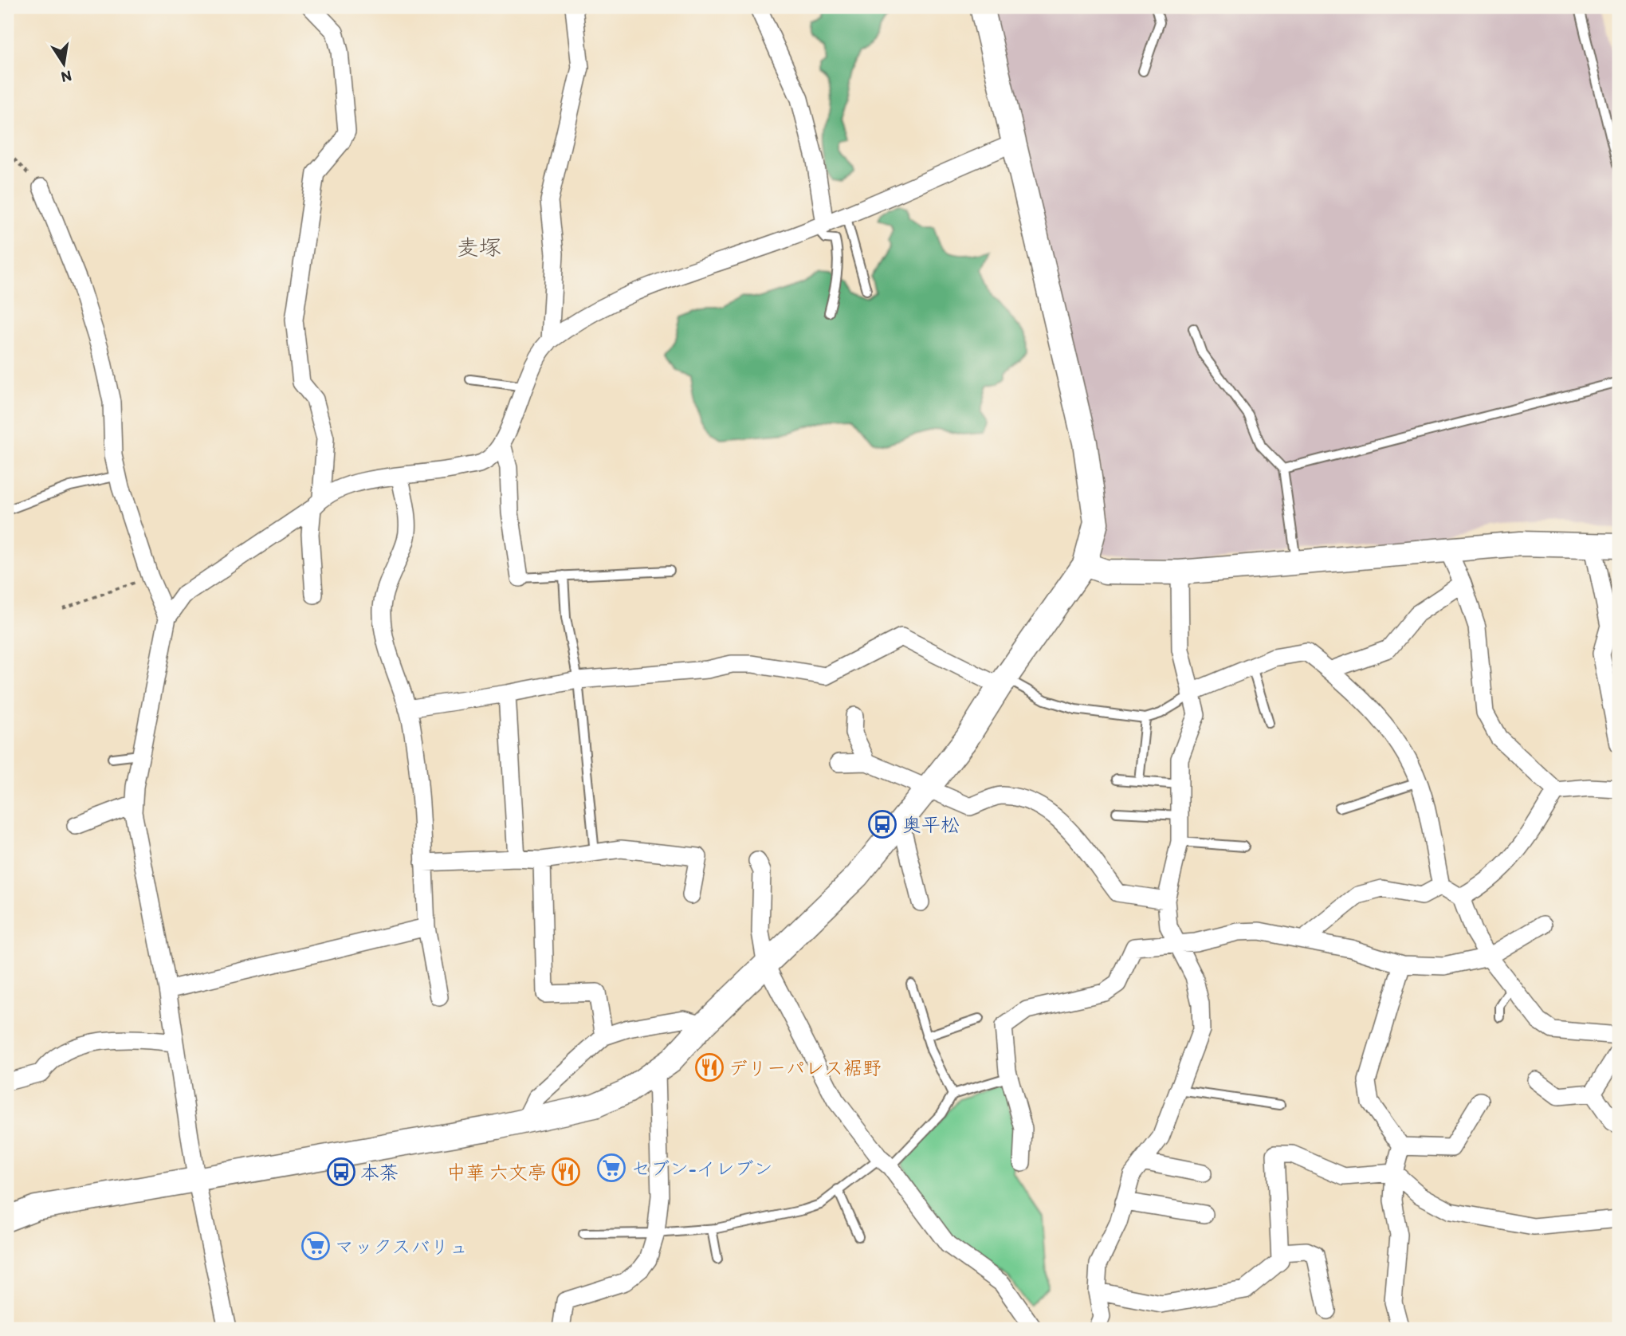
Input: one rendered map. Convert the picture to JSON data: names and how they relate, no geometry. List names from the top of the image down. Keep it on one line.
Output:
{"districts":["麦塚"],"places":{"bus stop":["奥平松","本茶"],"restaurant":["デリーパレス裾野","中華 六文亭"],"supermarket":["セブン-イレブン","マックスバリュ"]},"north":"bottom"}
